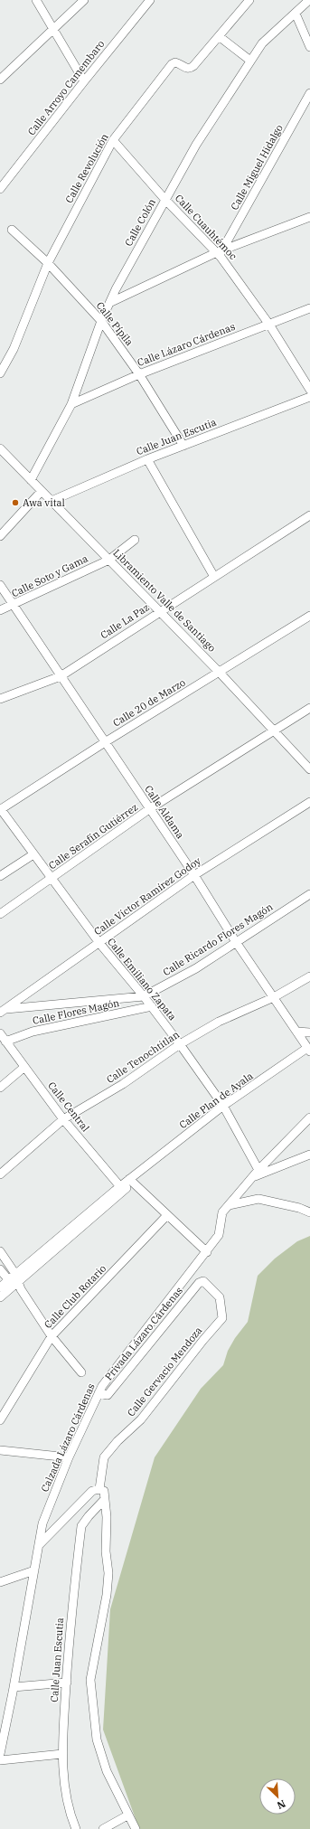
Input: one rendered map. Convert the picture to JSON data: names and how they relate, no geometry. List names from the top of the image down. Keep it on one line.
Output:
{"streets":{"street":["Calle Arroyo Camembaro","Calle Miguel Hidalgo","Calle Revolución","Calle Colón","Calle Cuauhtémoc","Calle Pípila","Calle Lázaro Cárdenas","Calle Juan Escutia","Calle Soto y Gama","Libramiento Valle de Santiago","Calle La Paz","Calle 20 de Marzo","Calle Aldama","Calle Serafín Gutiérrez","Calle Víctor Ramírez Godoy","Calle Ricardo Flores Magón","Calle Emiliano Zapata","Calle Flores Magón","Calle Tenochtitlan","Calle Plan de Ayala","Calle Central","Calle Club Rotario","Privada Lázaro Cárdenas","Calle Gervacio Mendoza","Calzada Lázaro Cárdenas"]},"crossings":[["Calle Miguel Hidalgo","Calle Cuauhtémoc"],["Calle Revolución","Calle Cuauhtémoc"],["Calle Revolución","Calle Pípila"],["Calle Colón","Calle Cuauhtémoc"],["Calle Colón","Calle Pípila"],["Calle Colón","Calle Lázaro Cárdenas"],["Calle Colón","Libramiento Valle de Santiago"],["Calle Cuauhtémoc","Calle Lázaro Cárdenas"],["Calle Pípila","Calle Lázaro Cárdenas"],["Calle Pípila","Calle Juan Escutia"],["Calle Juan Escutia","Libramiento Valle de Santiago"],["Calle Soto y Gama","Libramiento Valle de Santiago"],["Calle Soto y Gama","Calle Aldama"],["Libramiento Valle de Santiago","Calle La Paz"],["Libramiento Valle de Santiago","Calle 20 de Marzo"],["Libramiento Valle de Santiago","Calle Serafín Gutiérrez"],["Calle La Paz","Calle Aldama"],["Calle 20 de Marzo","Calle Aldama"],["Calle 20 de Marzo","Calle Emiliano Zapata"],["Calle Aldama","Calle Serafín Gutiérrez"],["Calle Aldama","Calle Víctor Ramírez Godoy"],["Calle Aldama","Calle Ricardo Flores Magón"],["Calle Aldama","Calle Tenochtitlan"],["Calle Aldama","Calle Plan de Ayala"],["Calle Serafín Gutiérrez","Calle Emiliano Zapata"],["Calle Víctor Ramírez Godoy","Calle Ricardo Flores Magón"],["Calle Víctor Ramírez Godoy","Calle Emiliano Zapata"],["Calle Ricardo Flores Magón","Calle Emiliano Zapata"],["Calle Emiliano Zapata","Calle Flores Magón"],["Calle Emiliano Zapata","Calle Tenochtitlan"],["Calle Emiliano Zapata","Calle Plan de Ayala"],["Calle Emiliano Zapata","Calzada Lázaro Cárdenas"],["Calle Flores Magón","Calle Central"],["Calle Tenochtitlan","Calle Central"],["Calle Plan de Ayala","Calle Central"],["Privada Lázaro Cárdenas","Calle Gervacio Mendoza"],["Privada Lázaro Cárdenas","Calzada Lázaro Cárdenas"]],"places":["Awa vital"],"north":"bottom right"}
